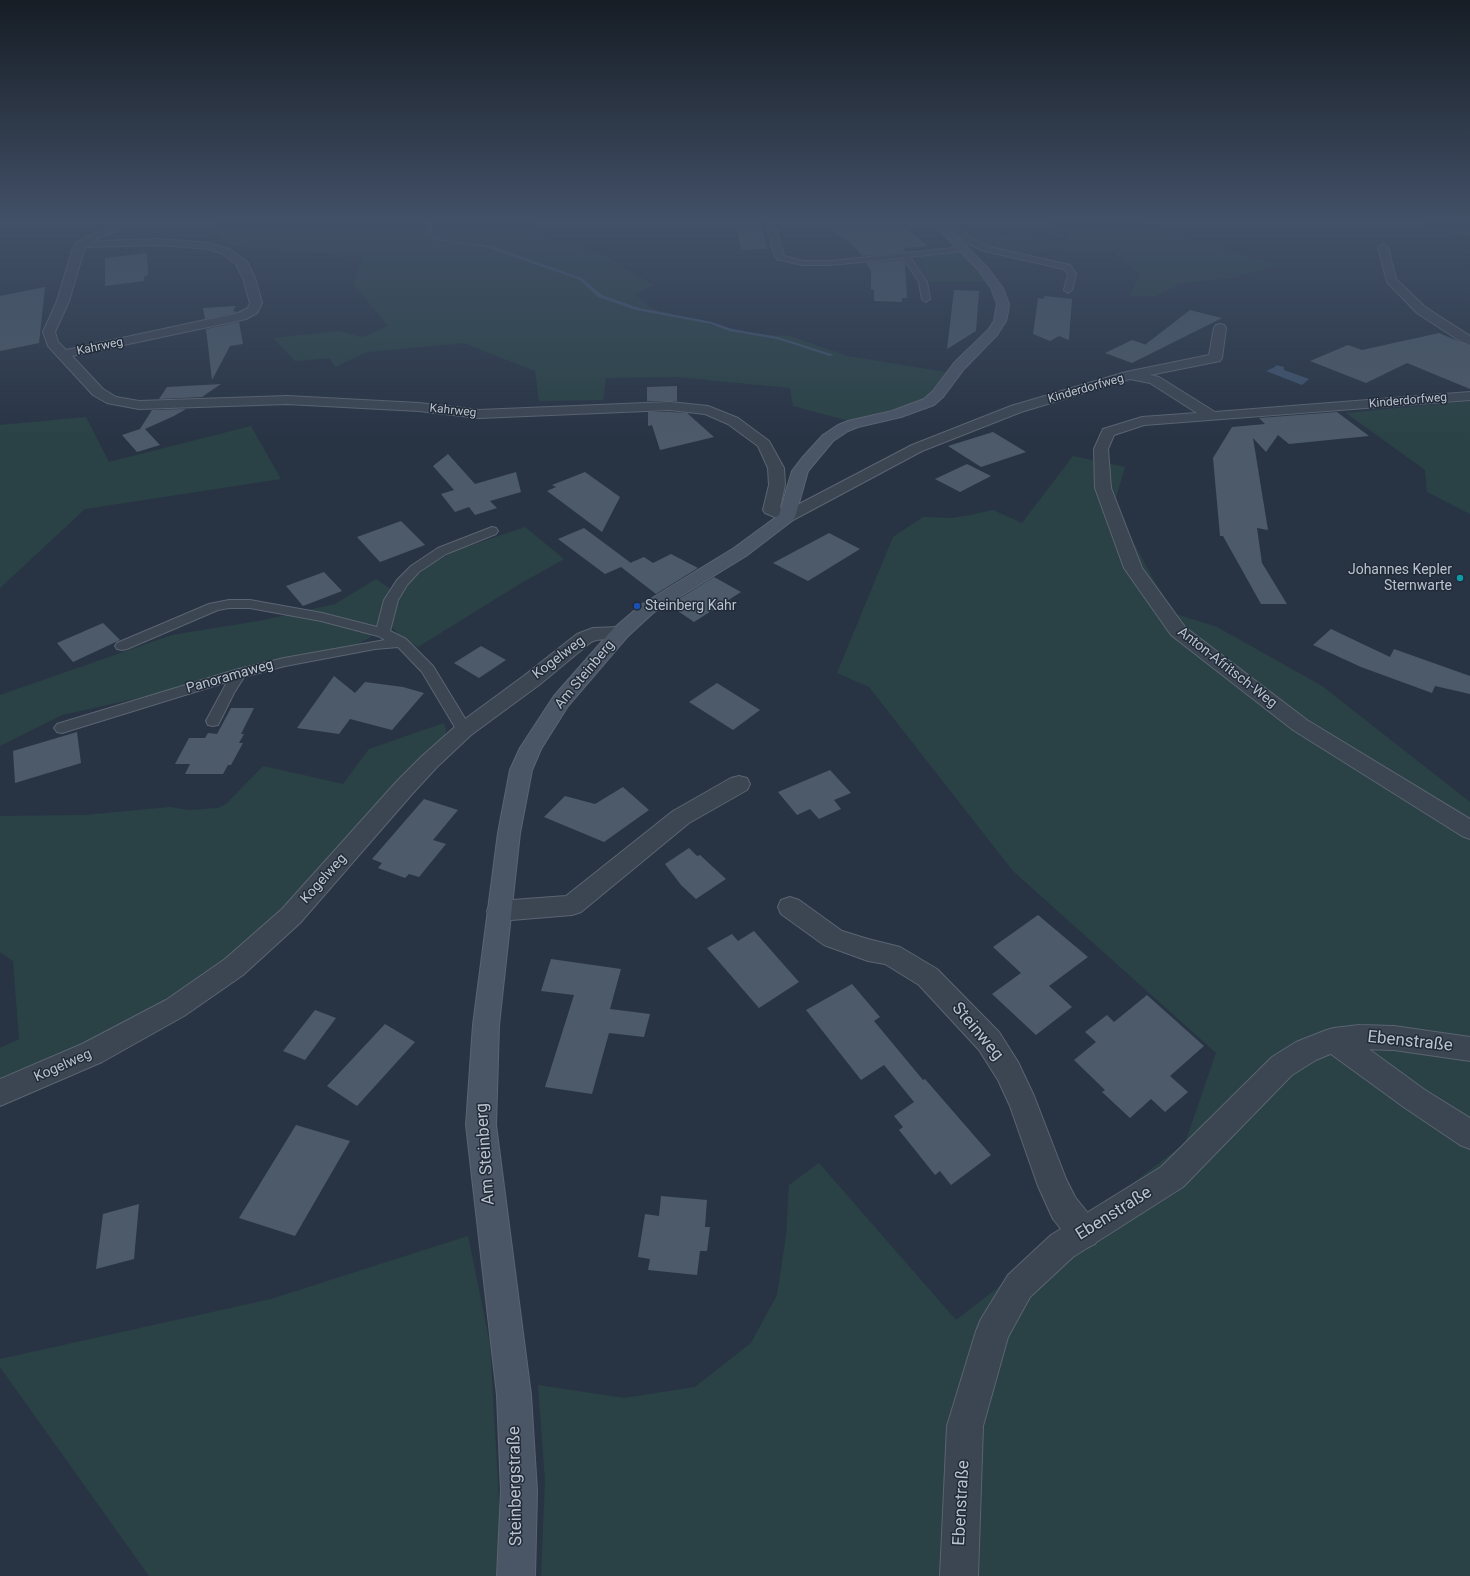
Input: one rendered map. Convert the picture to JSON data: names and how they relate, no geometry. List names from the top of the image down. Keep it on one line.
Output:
{"streets":{"main road":["Am Steinberg","Steinbergstraße"],"street":["Kahrweg","Kinderdorfweg","Kogelweg","Anton-Afritsch-Weg","Steinweg","Ebenstraße"],"lane":["Panoramaweg"]},"crossings":[["Kahrweg","Kinderdorfweg"],["Kahrweg","Am Steinberg"],["Kinderdorfweg","Anton-Afritsch-Weg"],["Kinderdorfweg","Am Steinberg"],["Kogelweg","Am Steinberg"],["Am Steinberg","Steinbergstraße"],["Steinweg","Ebenstraße"]],"places":["Johannes Kepler Sternwarte","Steinberg Kahr"]}
